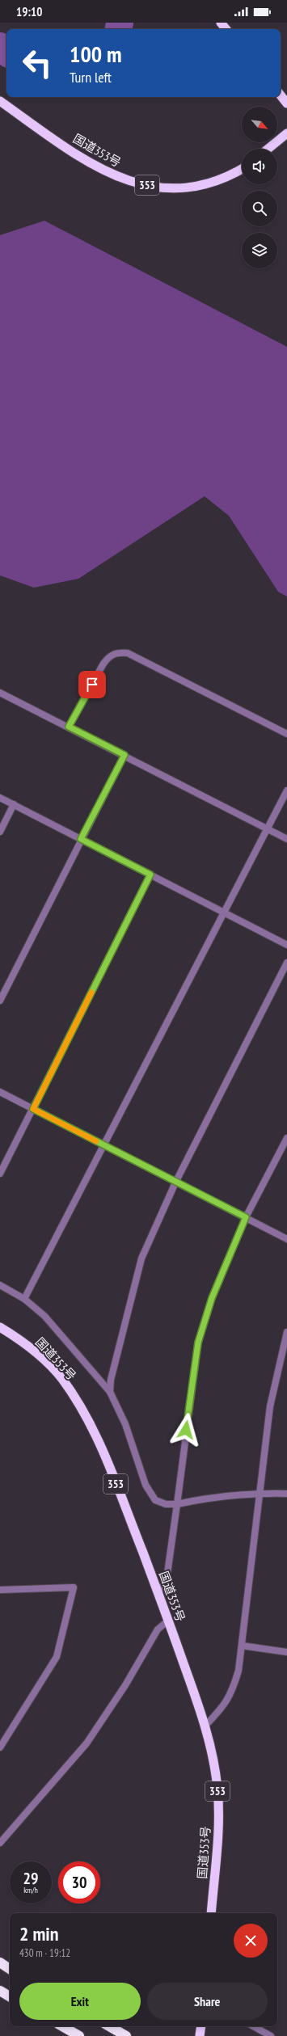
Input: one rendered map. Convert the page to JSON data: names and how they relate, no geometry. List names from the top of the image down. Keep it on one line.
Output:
{"streets":{"highway":["国道353号","353"]},"north":"bottom right","page":{"status":"19:10","turn":["100 m","Turn left"],"speed":"29 km/h","limit":"30","heading":["2 min","430 m · 19:12"],"buttons":["Exit","Share"]}}
